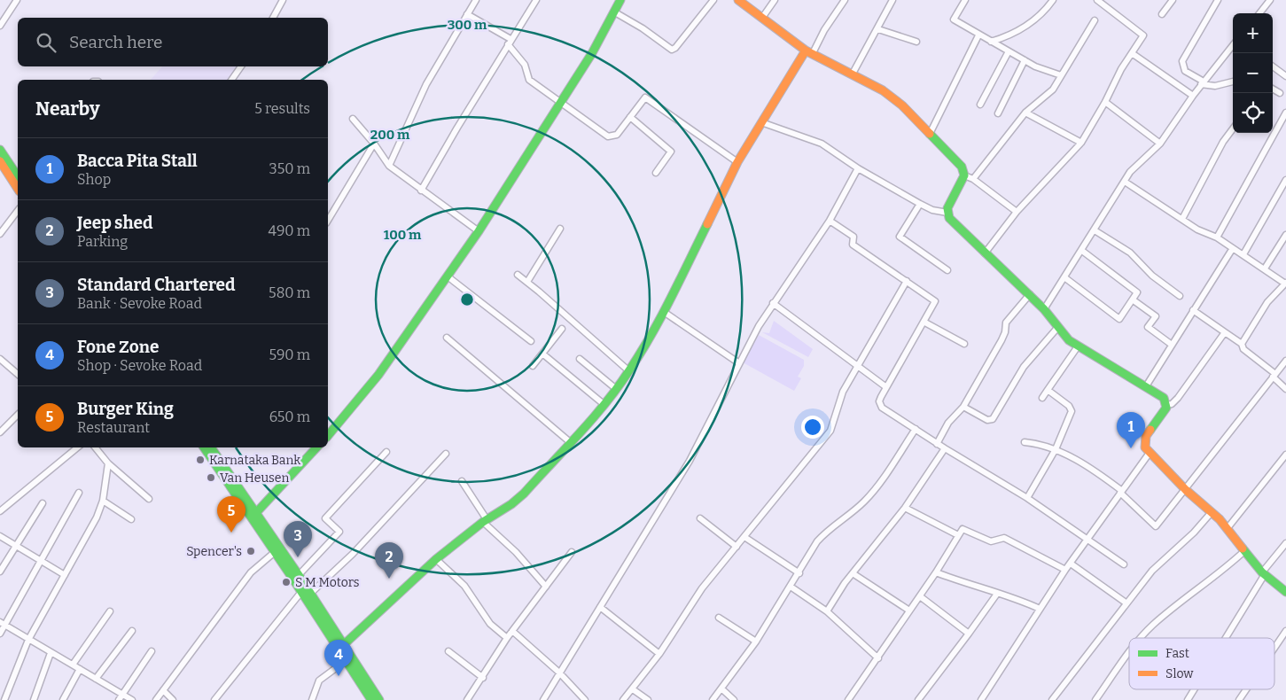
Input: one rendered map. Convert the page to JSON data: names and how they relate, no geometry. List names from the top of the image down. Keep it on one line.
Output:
{"places":["Karnataka Bank","Van Heusen","Spencer's","S M Motors"],"legend":["Fast","Slow"],"page":{"map_buttons":["+","−"],"search":"Search here","heading":["Nearby","5 results"],"list":[{"mark":"1","name":"Bacca Pita Stall","note":"Shop","value":"350 m"},{"mark":"2","name":"Jeep shed","note":"Parking","value":"490 m"},{"mark":"3","name":"Standard Chartered","note":"Bank · Sevoke Road","value":"580 m"},{"mark":"4","name":"Fone Zone","note":"Shop · Sevoke Road","value":"590 m"},{"mark":"5","name":"Burger King","note":"Restaurant","value":"650 m"}],"pins":["1","5","3","2","4"]},"rings":["300 m","200 m","100 m"]}
